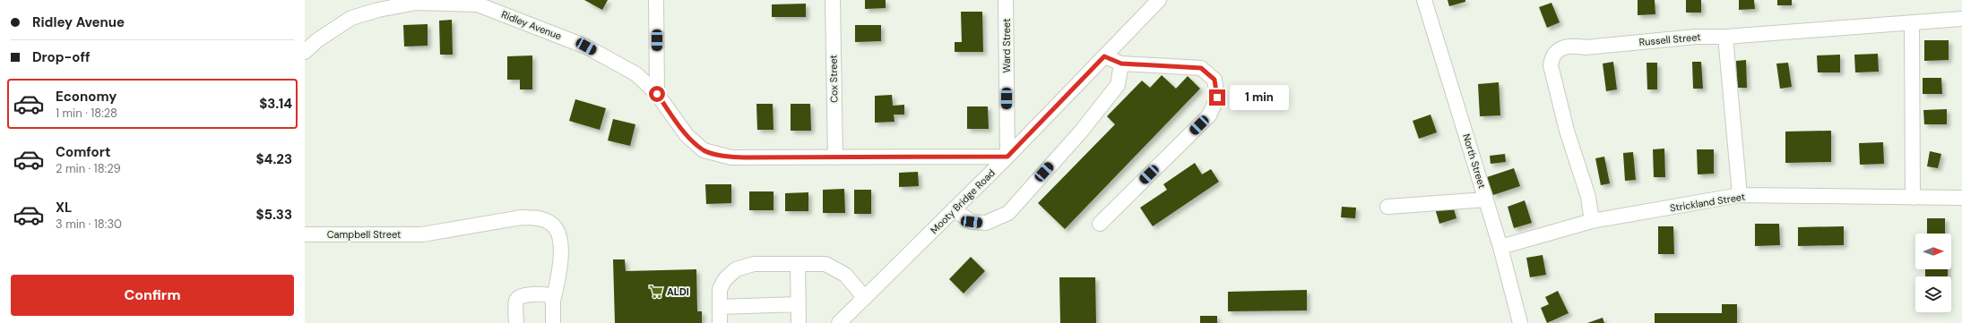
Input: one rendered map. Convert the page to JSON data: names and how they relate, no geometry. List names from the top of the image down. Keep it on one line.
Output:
{"streets":{"street":["Ridley Avenue","Russell Street","Ward Street","Cox Street","North Street","Mooty Bridge Road","Strickland Street","Campbell Street"]},"crossings":[["Ridley Avenue","Ward Street"],["Ridley Avenue","Cox Street"],["Ridley Avenue","Mooty Bridge Road"],["Russell Street","Strickland Street"],["Ward Street","Mooty Bridge Road"],["North Street","Strickland Street"]],"places":{"supermarket":["ALDI"]},"north":"right","page":{"banner":["Ridley Avenue","Drop-off"],"list":[{"name":"Economy","note":"1 min · 18:28","value":"$3.14"},{"name":"Comfort","note":"2 min · 18:29","value":"$4.23"},{"name":"XL","note":"3 min · 18:30","value":"$5.33"}],"bubble":"1 min","buttons":"Confirm"}}
